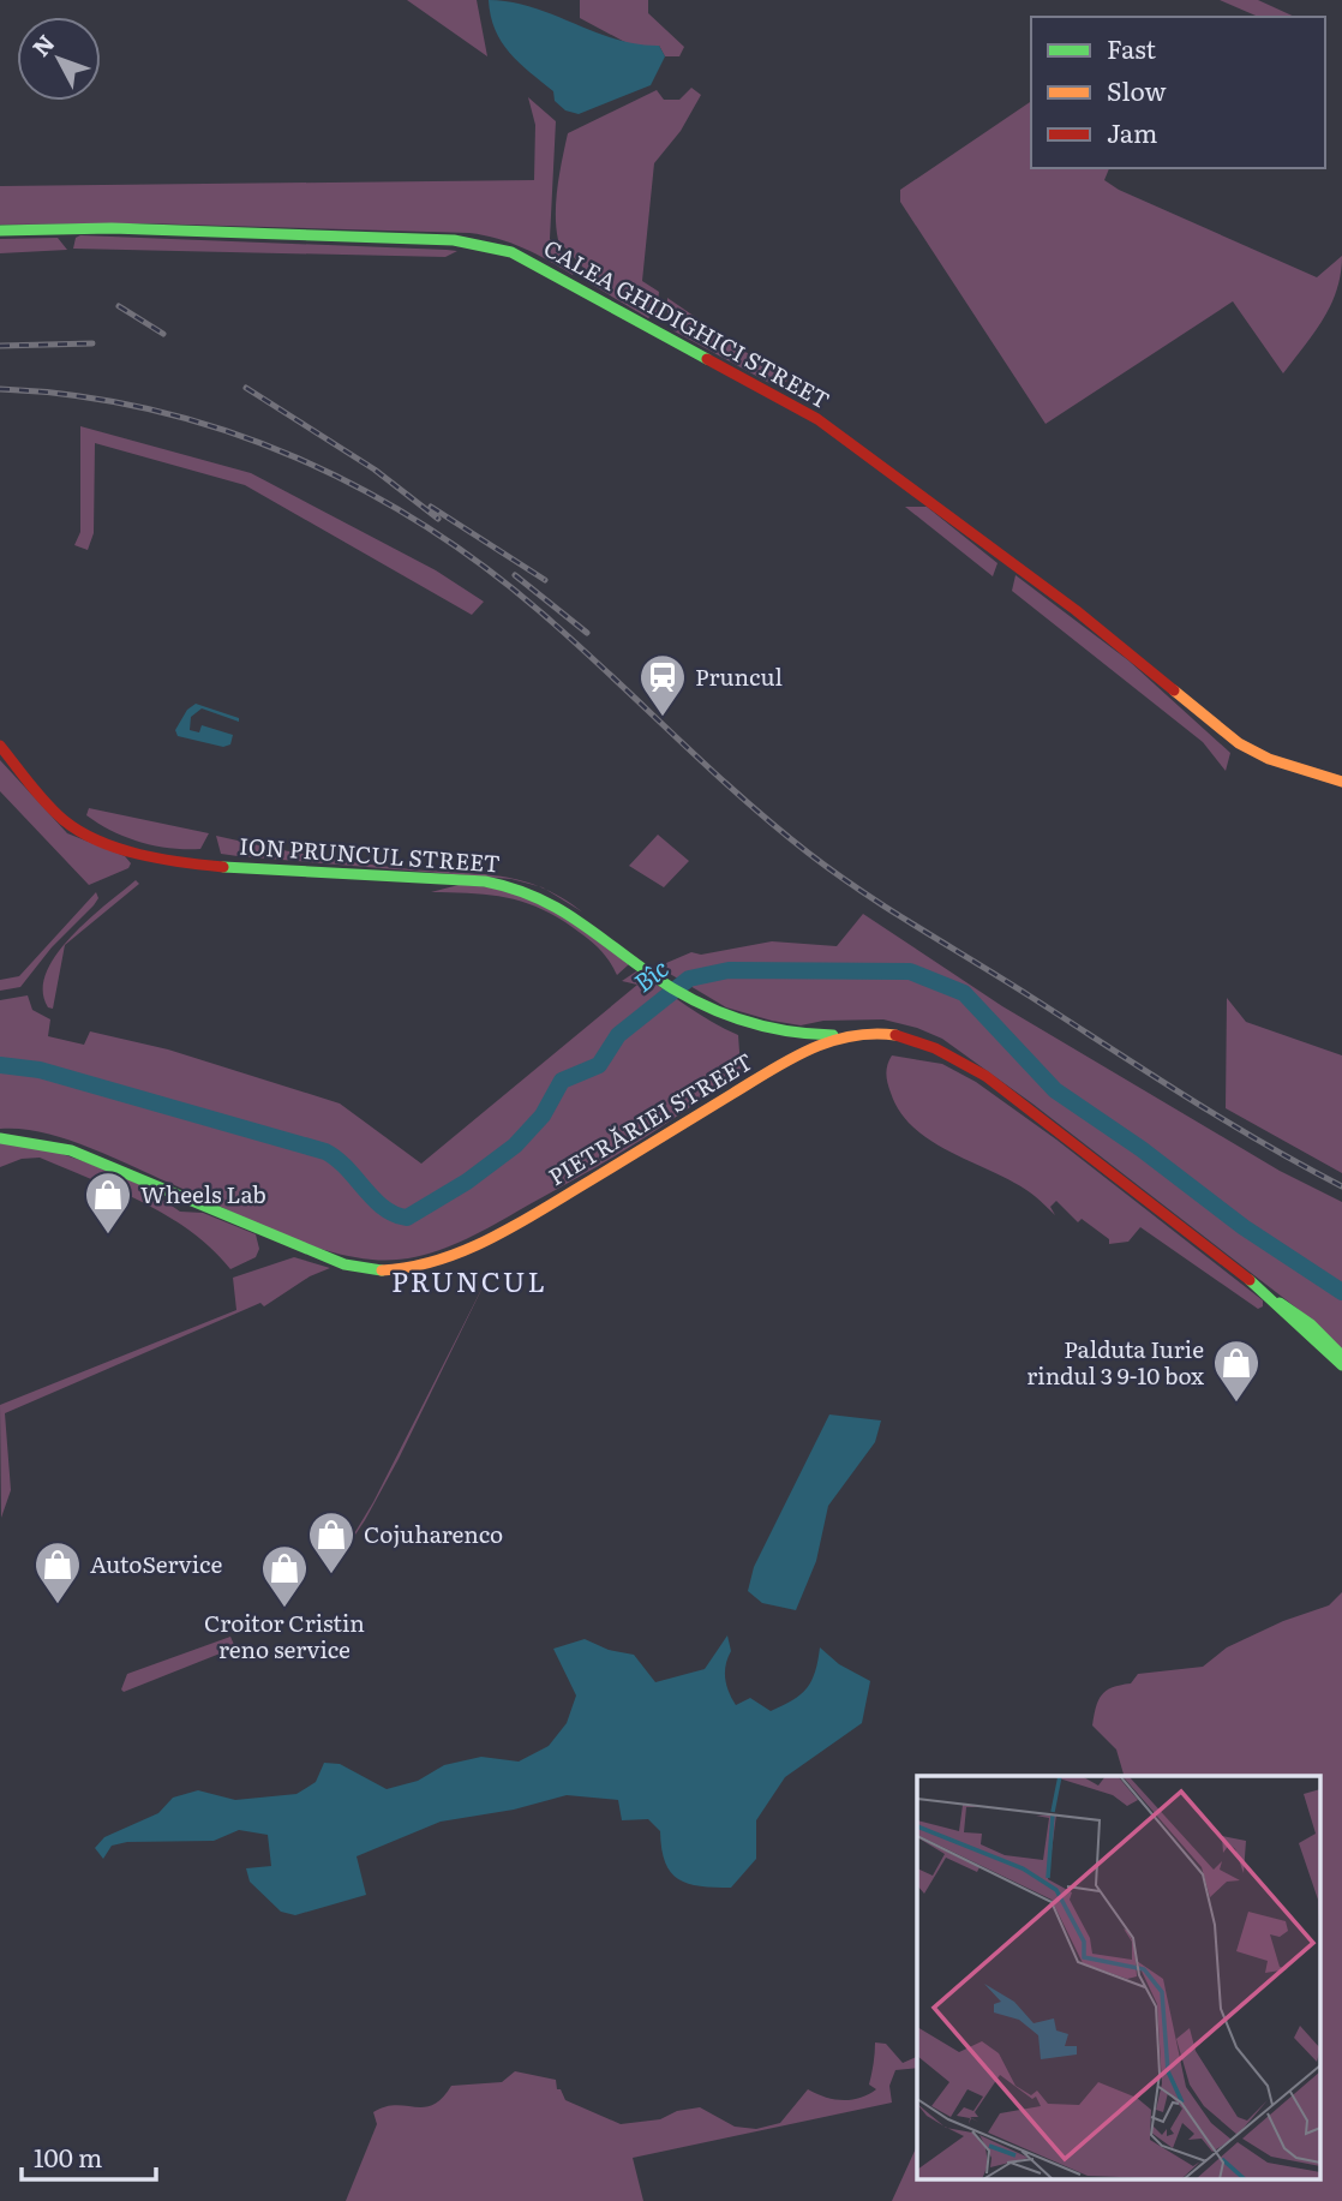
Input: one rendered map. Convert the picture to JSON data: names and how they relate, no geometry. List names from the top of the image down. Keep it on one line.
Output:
{"streets":{"street":["CALEA GHIDIGHICI STREET","ION PRUNCUL STREET","PIETRĂRIEI STREET"]},"crossings":[["ION PRUNCUL STREET","PIETRĂRIEI STREET"]],"districts":["PRUNCUL"],"water":["Bîc"],"places":{"station":["Pruncul"],"shop":["Wheels Lab","Palduta Iurie rindul 3 9-10 box","Cojuharenco","AutoService","Croitor Cristin reno service"]},"legend":["Fast","Slow","Jam"],"scale_bar":"100 m","north":"top left"}
